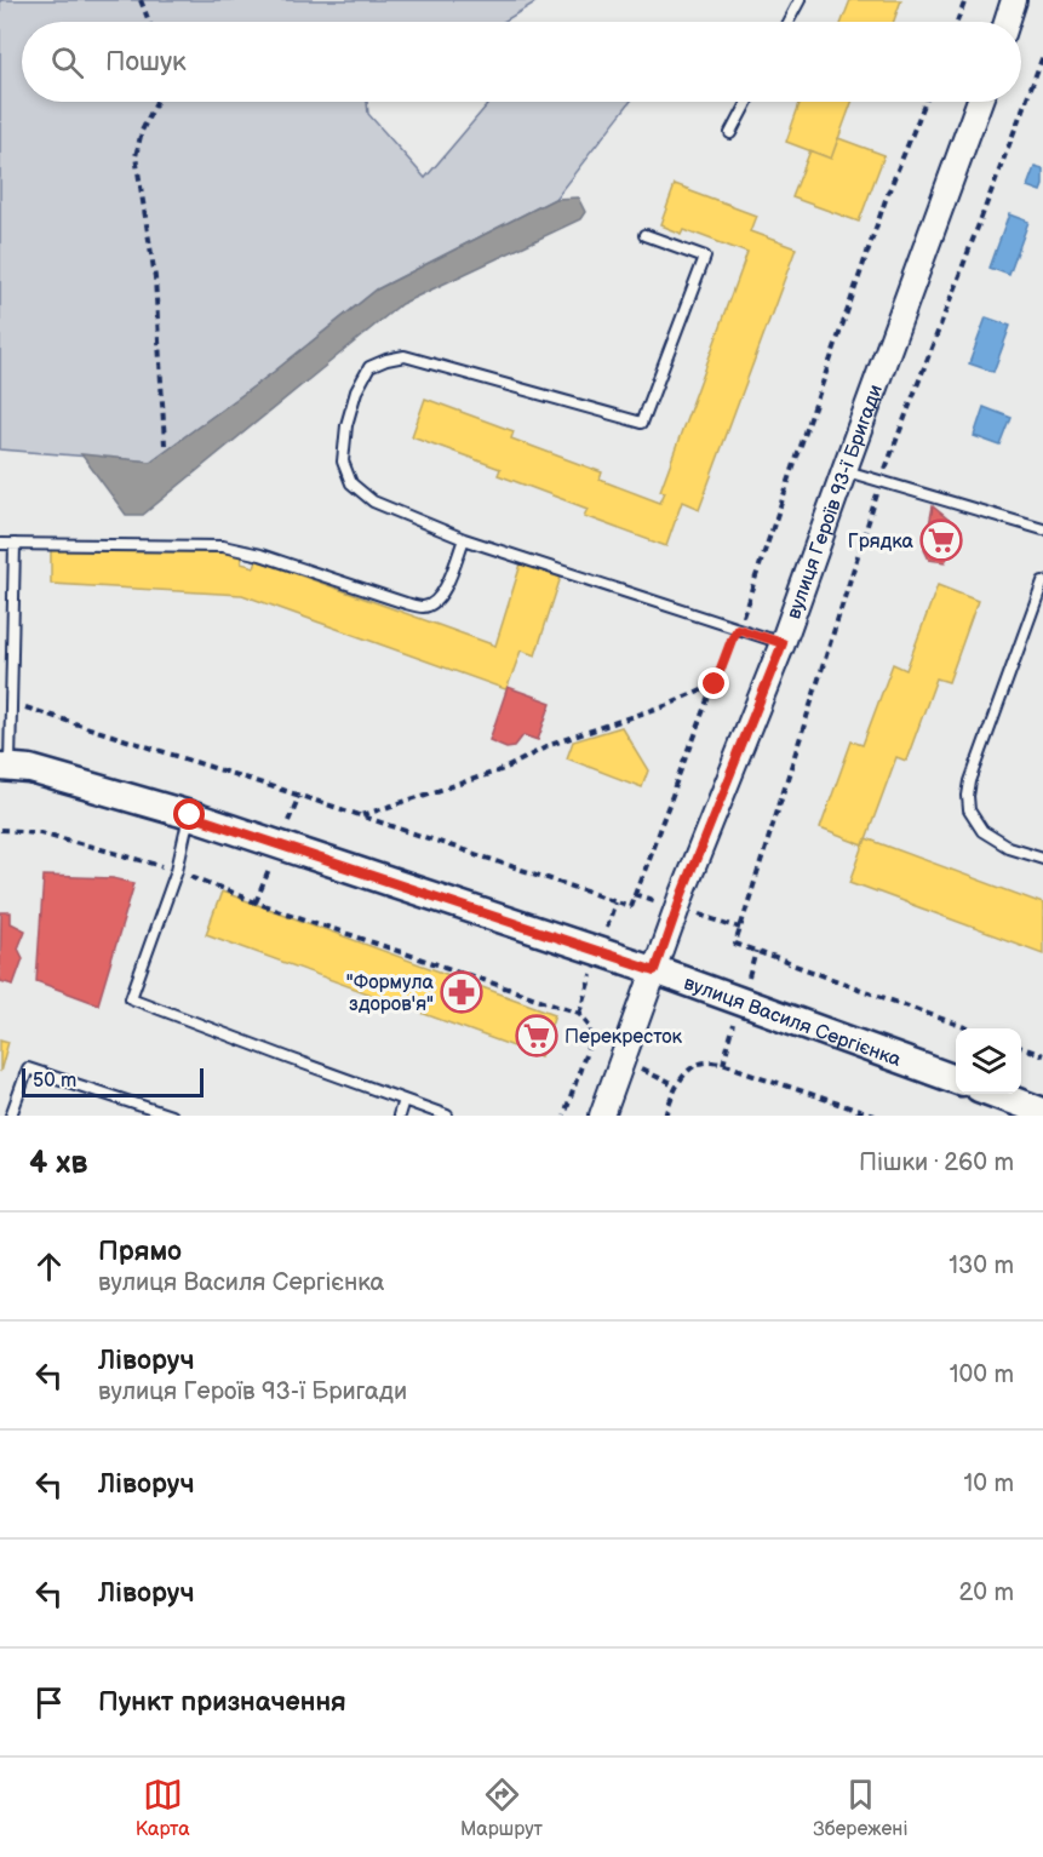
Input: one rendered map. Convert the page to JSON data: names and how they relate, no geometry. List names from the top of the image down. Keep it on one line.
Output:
{"streets":{"main road":["вулиця Василя Сергієнка"],"street":["вулиця Героїв 93-ї Бригади"]},"crossings":[["вулиця Героїв 93-ї Бригади","вулиця Василя Сергієнка"]],"places":{"supermarket":["Грядка","Перекресток"],"pharmacy":["\"Формула здоров'я\""]},"scale_bar":"50 m","page":{"search":"Пошук","scale":"50 m","heading":["4 хв","Пішки · 260 m"],"list":[["Прямо","вулиця Василя Сергієнка","130 m"],["Ліворуч","вулиця Героїв 93-ї Бригади","100 m"],["Ліворуч","10 m"],["Ліворуч","20 m"],"Пункт призначення"],"nav":["Карта","Маршрут","Збережені"]}}
